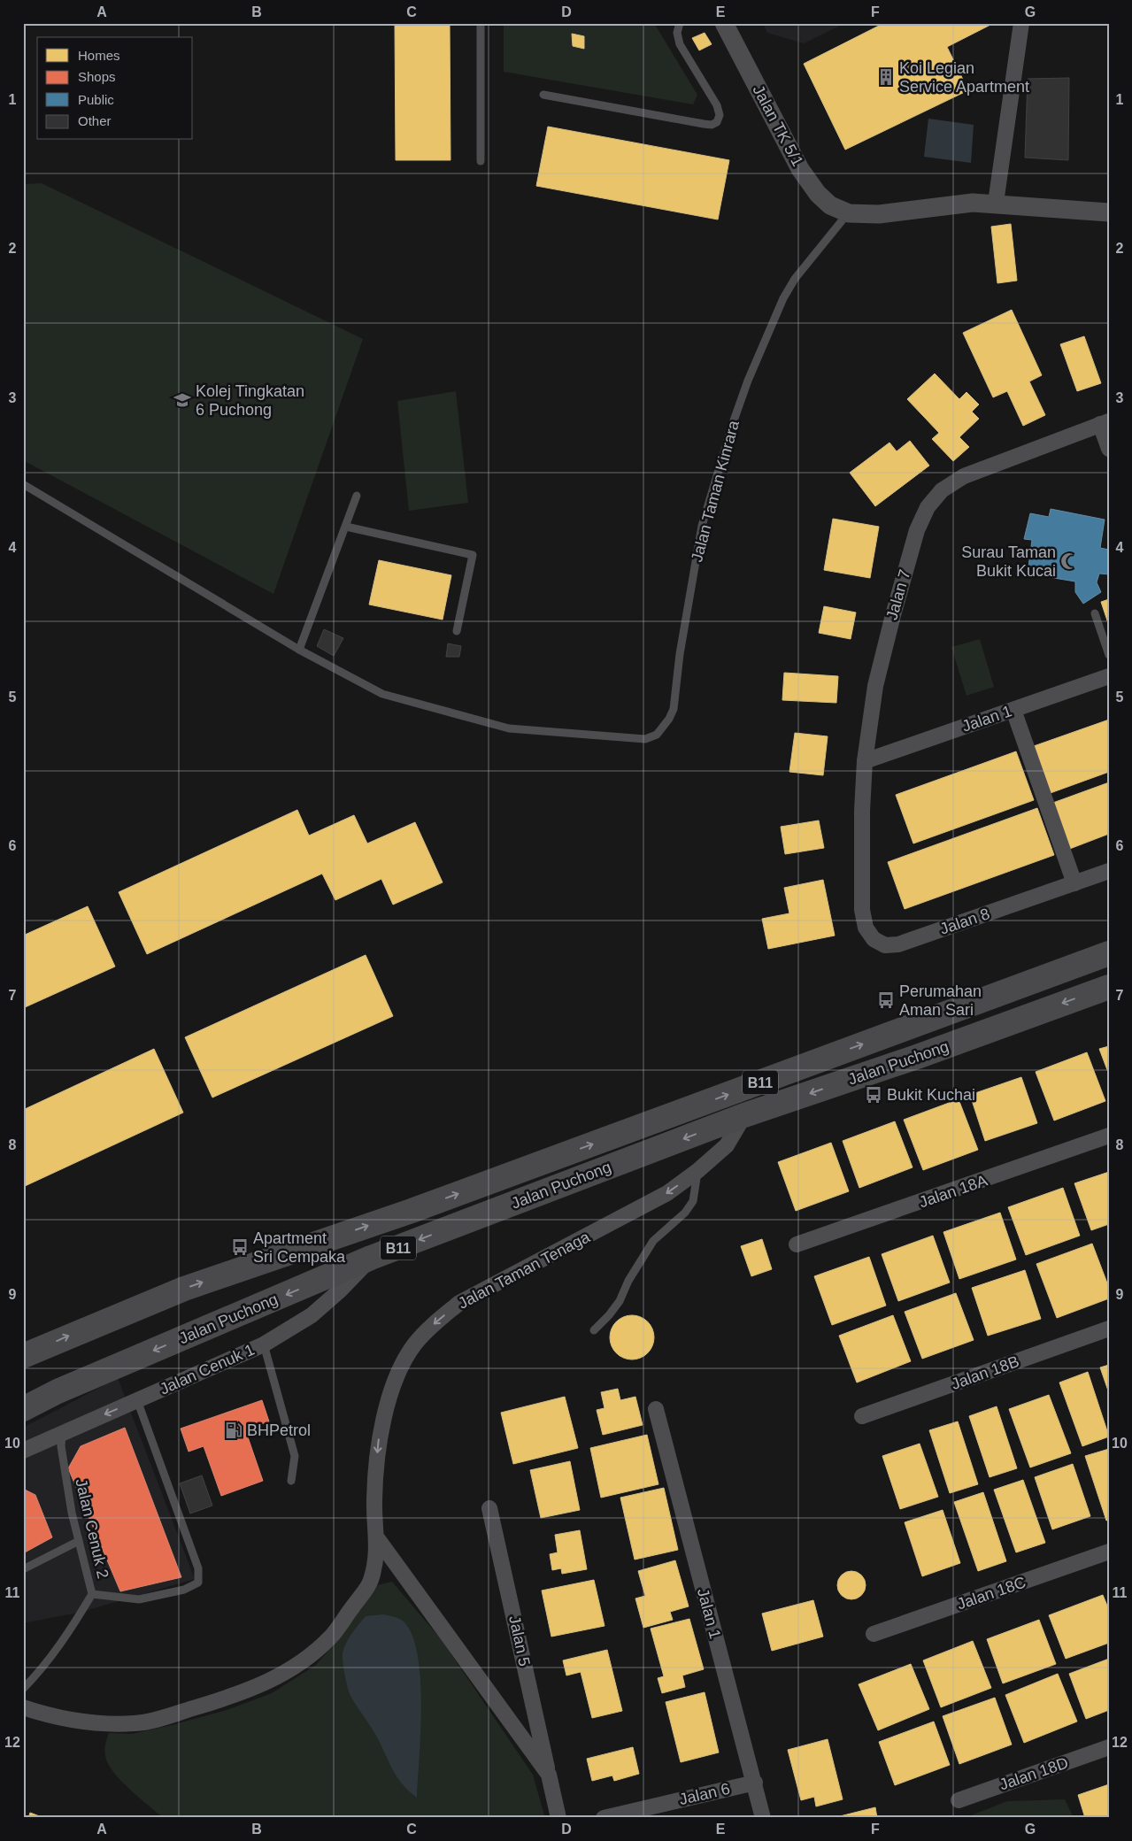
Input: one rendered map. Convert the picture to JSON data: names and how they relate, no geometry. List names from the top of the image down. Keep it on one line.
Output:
{"streets":{"main road":["Jalan Puchong","B11"],"street":["Jalan TK 5/1","Jalan 7","Jalan 1","Jalan 8","Jalan 18A","Jalan Taman Tenaga","Jalan Cenuk 1","Jalan 18B","Jalan 18C","Jalan 5","Jalan 18D","Jalan 6"],"lane":["Jalan Taman Kinrara","Jalan Cenuk 2"]},"crossings":[["Jalan TK 5/1","Jalan Taman Kinrara"],["Jalan 7","Jalan 1"],["Jalan 7","Jalan 8"],["Jalan 1","Jalan 6"],["Jalan Puchong","Jalan Taman Tenaga"],["Jalan Puchong","Jalan Cenuk 1"],["Jalan Taman Tenaga","Jalan 5"],["Jalan Cenuk 1","Jalan Cenuk 2"]],"one_way":["Jalan Taman Tenaga"],"places":{"building":["Koi Legian Service Apartment"],"school or university":["Kolej Tingkatan 6 Puchong"],"mosque":["Surau Taman Bukit Kucai"],"bus stop":["Perumahan Aman Sari","Bukit Kuchai","Apartment Sri Cempaka"],"fuel station":["BHPetrol"]},"legend":["Homes","Shops","Public","Other"],"grid":{"columns":["A","B","C","D","E","F","G"],"rows":["1","2","3","4","5","6","7","8","9","10","11","12"]}}
